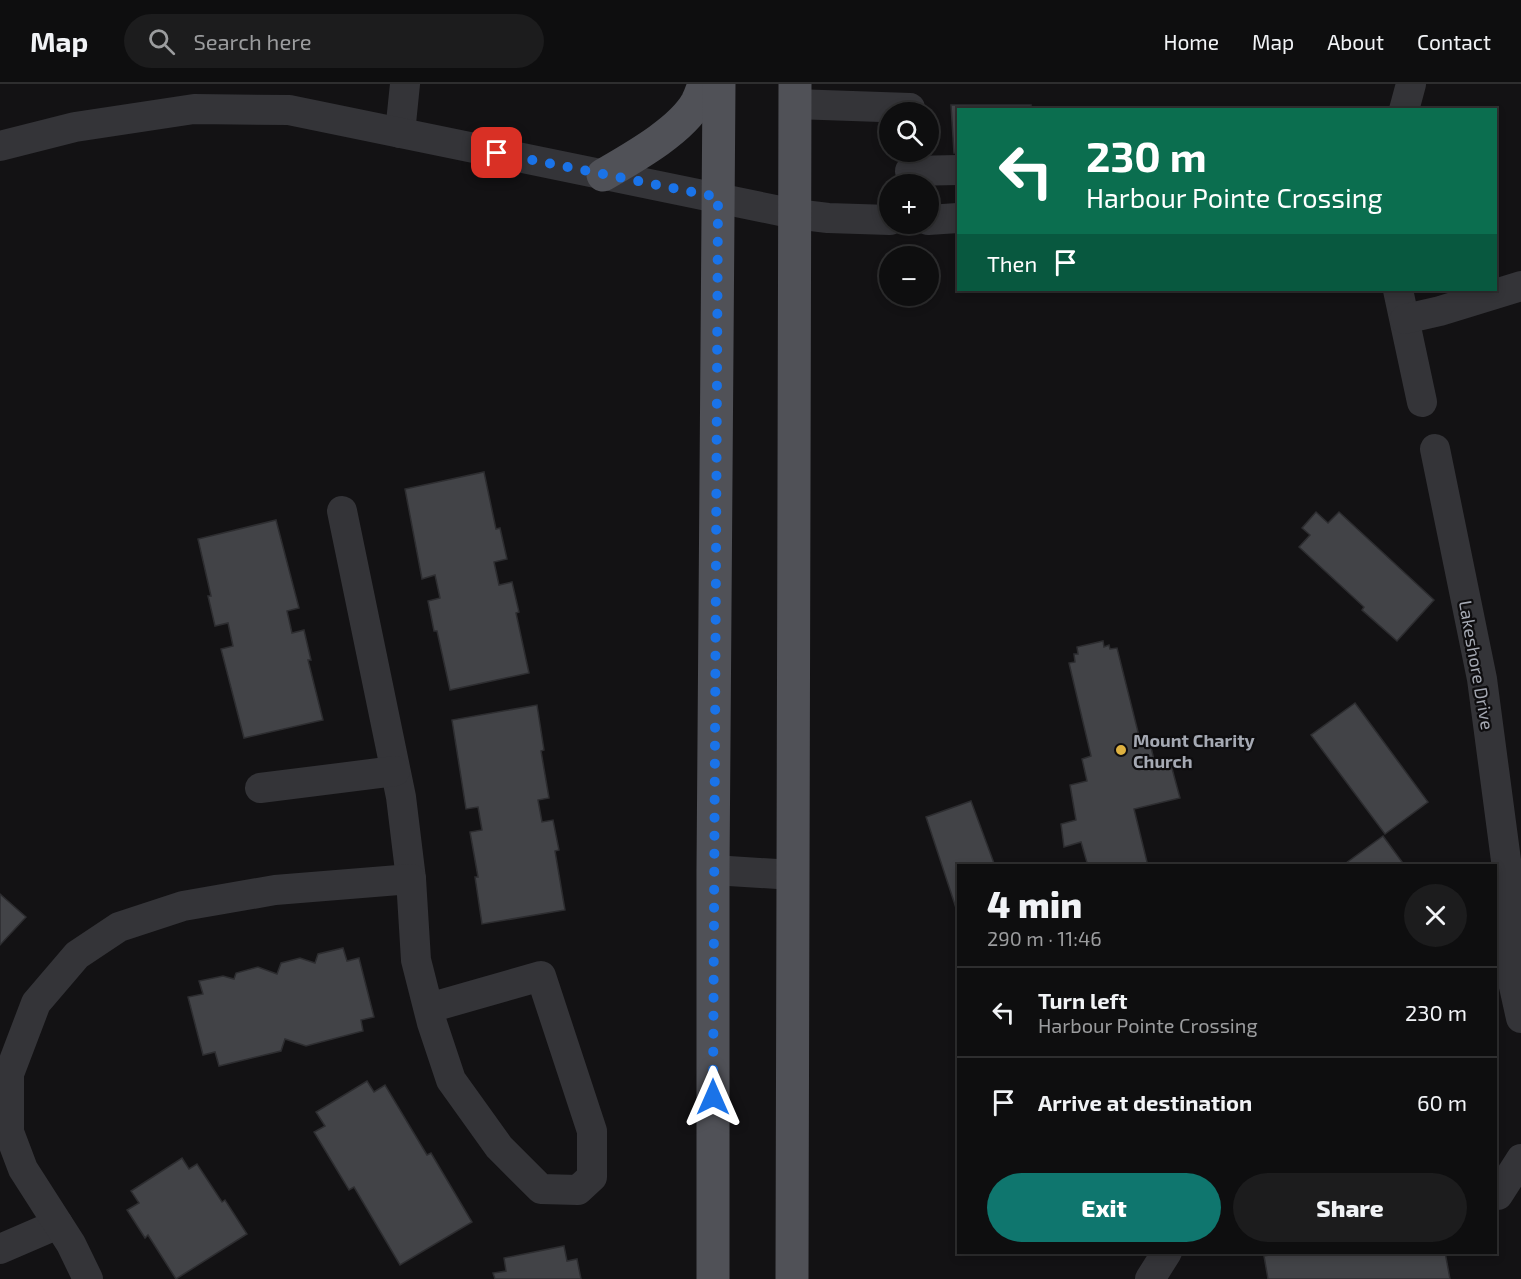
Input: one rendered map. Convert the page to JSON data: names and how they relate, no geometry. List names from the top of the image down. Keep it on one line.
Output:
{"streets":{"street":["Lakeshore Drive"]},"places":["Mount Charity Church"],"page":{"header":"Map","search":"Search here","nav":["Home","Map","About","Contact"],"map_buttons":["+","−"],"turn":["230 m","Harbour Pointe Crossing"],"then":"Then","heading":["4 min","290 m · 11:46"],"list":[{"name":"Turn left","note":"Harbour Pointe Crossing","value":"230 m"},{"name":"Arrive at destination","value":"60 m"}],"buttons":["Exit","Share"]}}
